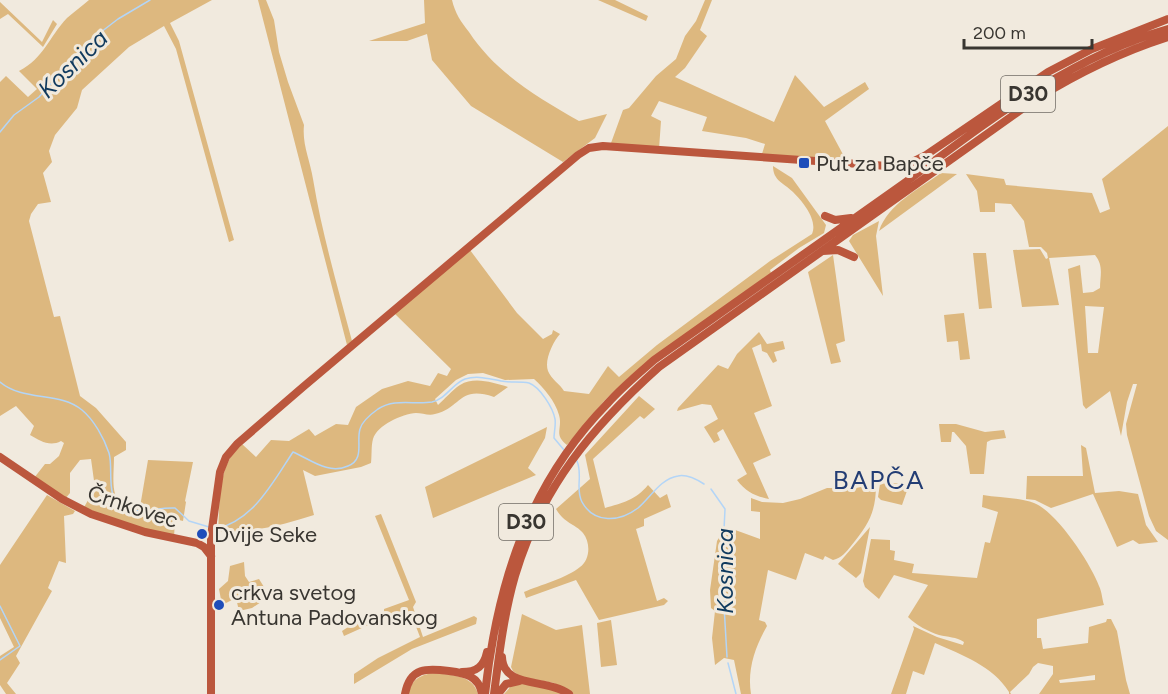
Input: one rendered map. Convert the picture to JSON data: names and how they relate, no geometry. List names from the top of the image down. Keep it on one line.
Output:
{"streets":{"main road":["D30","Črnkovec"]},"districts":["BAPČA"],"water":["Kosnica"],"places":{"transit":["Put za Bapče"],"other":["Dvije Seke","crkva svetog Antuna Padovanskog"]},"scale_bar":"200 m"}
